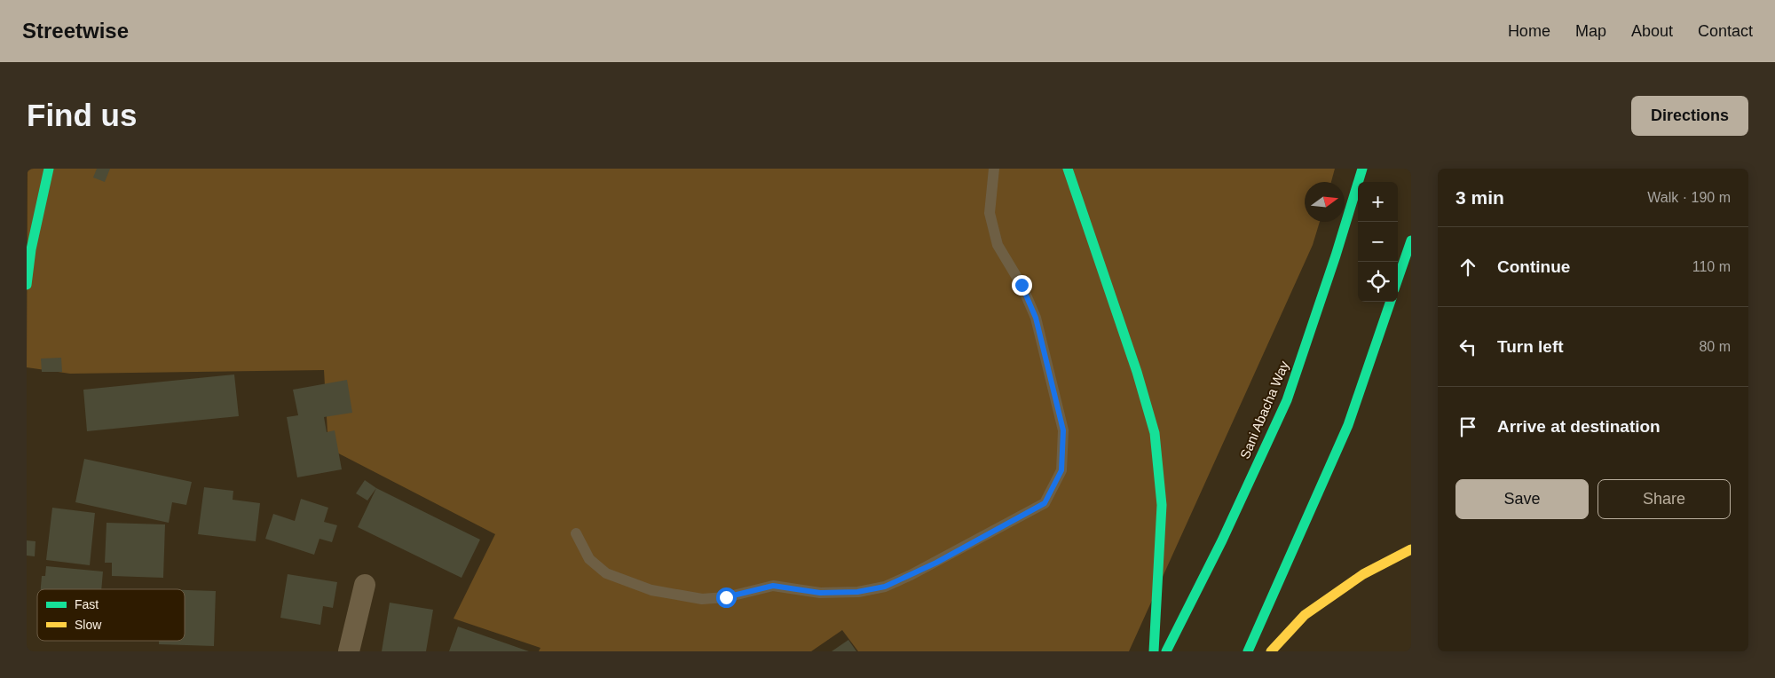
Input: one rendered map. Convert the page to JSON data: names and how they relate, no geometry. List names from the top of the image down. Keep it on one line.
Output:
{"streets":{"main road":["Sani Abacha Way"]},"legend":["Fast","Slow"],"north":"right","page":{"header":"Streetwise","nav":["Home","Map","About","Contact"],"buttons":["Directions",["Save","Share"]],"title":"Find us","heading":["3 min","Walk · 190 m"],"map_buttons":["+","−"],"list":[["Continue","110 m"],["Turn left","80 m"],"Arrive at destination"]}}
